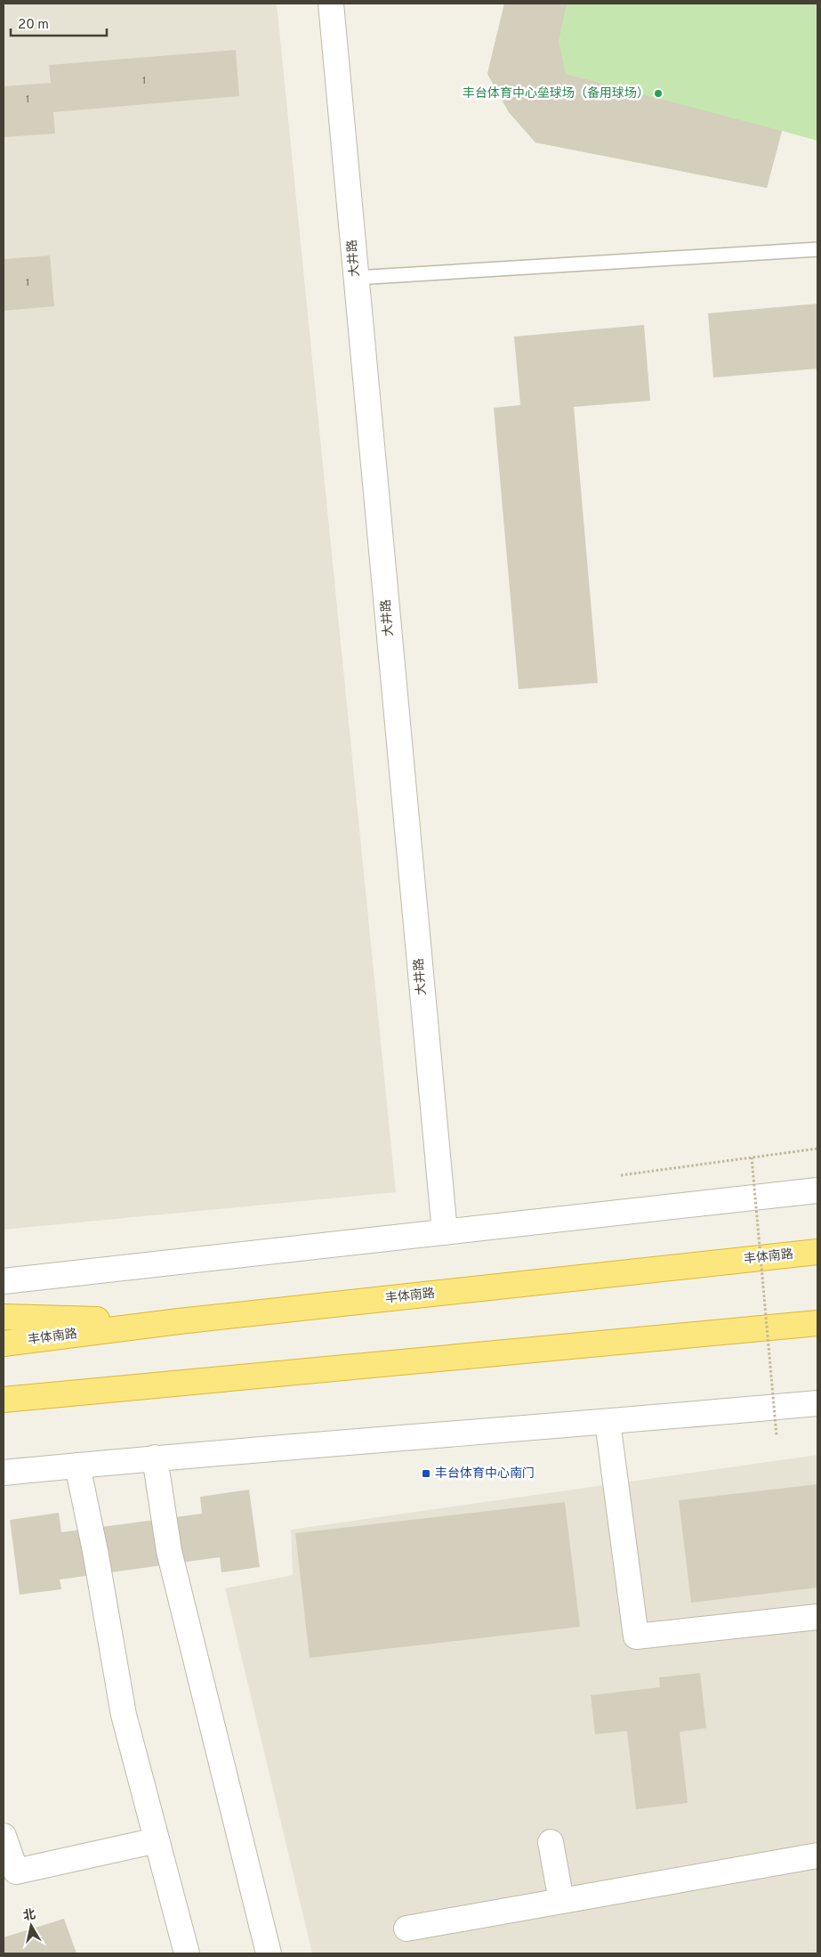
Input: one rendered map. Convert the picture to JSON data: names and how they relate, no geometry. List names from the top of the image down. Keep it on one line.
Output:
{"streets":{"highway":["丰体南路"],"street":["大井路"]},"places":{"other":["丰台体育中心垒球场（备用球场）"],"transit":["丰台体育中心南门"]},"house_numbers":["1","1","1"],"scale_bar":"20 m","north":"top"}
